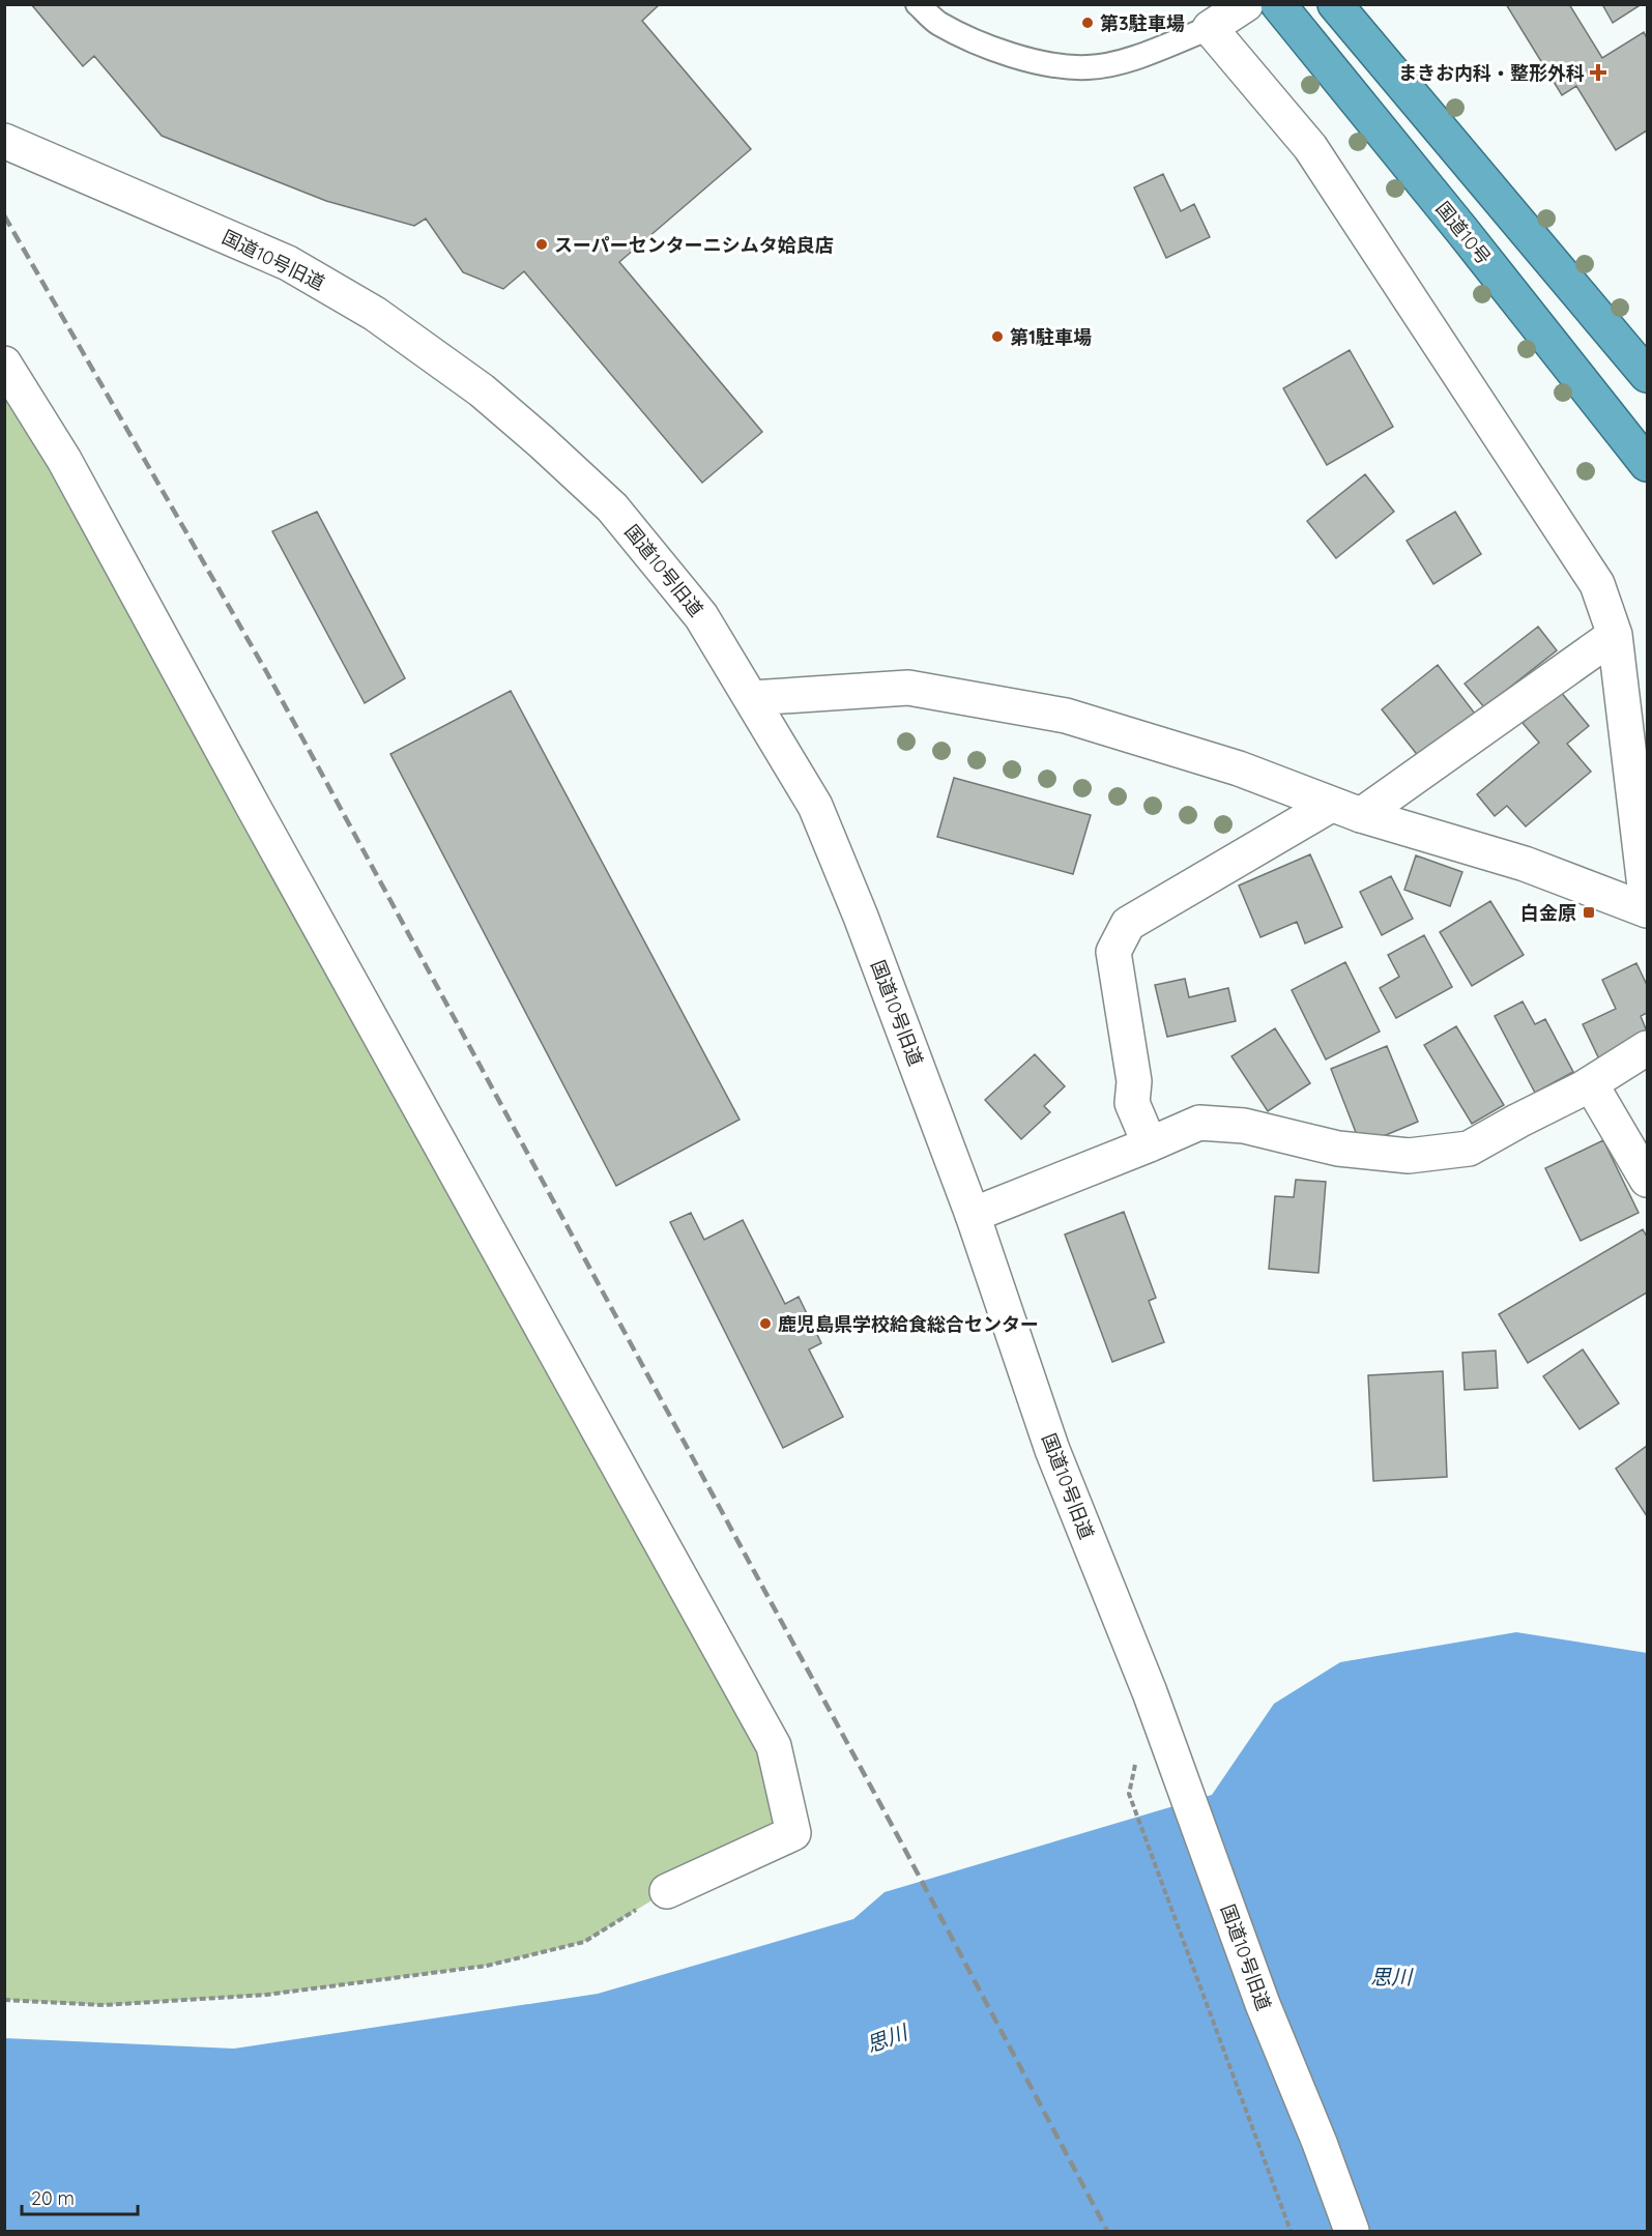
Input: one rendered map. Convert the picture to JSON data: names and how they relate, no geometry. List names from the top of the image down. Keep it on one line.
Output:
{"streets":{"highway":["国道10号"],"street":["国道10号旧道"]},"water":["思川"],"places":{"other":["第3駐車場","スーパーセンターニシムタ姶良店","第1駐車場","鹿児島県学校給食総合センター"],"health":["まきお内科・整形外科"],"transit":["白金原"]},"scale_bar":"20 m"}
